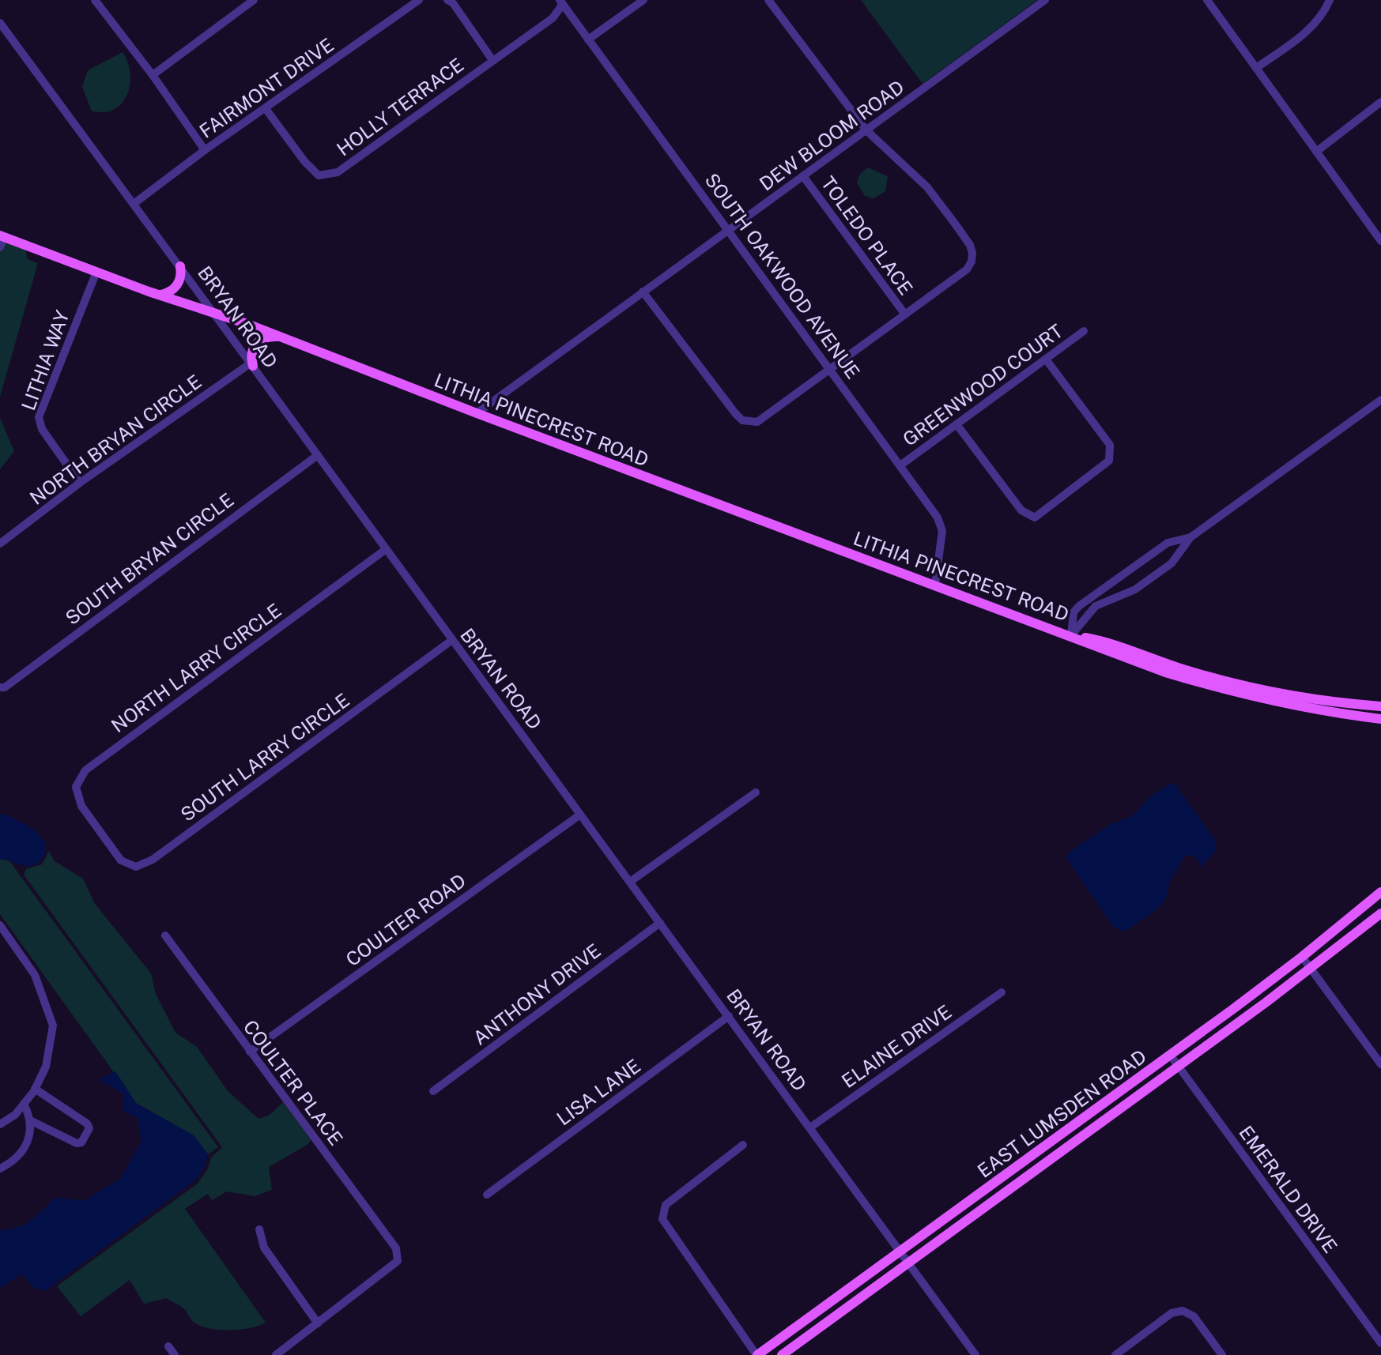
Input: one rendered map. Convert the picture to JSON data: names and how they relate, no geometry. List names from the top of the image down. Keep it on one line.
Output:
{"streets":{"main road":["LITHIA PINECREST ROAD","EAST LUMSDEN ROAD"],"street":["FAIRMONT DRIVE","HOLLY TERRACE","DEW BLOOM ROAD","TOLEDO PLACE","SOUTH OAKWOOD AVENUE","BRYAN ROAD","LITHIA WAY","GREENWOOD COURT","NORTH BRYAN CIRCLE","SOUTH BRYAN CIRCLE","NORTH LARRY CIRCLE","SOUTH LARRY CIRCLE","COULTER ROAD","ANTHONY DRIVE","ELAINE DRIVE","COULTER PLACE","LISA LANE","EMERALD DRIVE"]},"crossings":[["FAIRMONT DRIVE","HOLLY TERRACE"],["FAIRMONT DRIVE","BRYAN ROAD"],["HOLLY TERRACE","SOUTH OAKWOOD AVENUE"],["DEW BLOOM ROAD","TOLEDO PLACE"],["DEW BLOOM ROAD","SOUTH OAKWOOD AVENUE"],["DEW BLOOM ROAD","LITHIA PINECREST ROAD"],["SOUTH OAKWOOD AVENUE","GREENWOOD COURT"],["SOUTH OAKWOOD AVENUE","LITHIA PINECREST ROAD"],["BRYAN ROAD","LITHIA PINECREST ROAD"],["BRYAN ROAD","NORTH BRYAN CIRCLE"],["BRYAN ROAD","SOUTH BRYAN CIRCLE"],["BRYAN ROAD","NORTH LARRY CIRCLE"],["BRYAN ROAD","SOUTH LARRY CIRCLE"],["BRYAN ROAD","COULTER ROAD"],["BRYAN ROAD","ANTHONY DRIVE"],["BRYAN ROAD","ELAINE DRIVE"],["BRYAN ROAD","LISA LANE"],["BRYAN ROAD","EAST LUMSDEN ROAD"],["LITHIA WAY","LITHIA PINECREST ROAD"],["LITHIA WAY","NORTH BRYAN CIRCLE"],["NORTH LARRY CIRCLE","SOUTH LARRY CIRCLE"],["COULTER ROAD","COULTER PLACE"],["EAST LUMSDEN ROAD","EMERALD DRIVE"]]}
